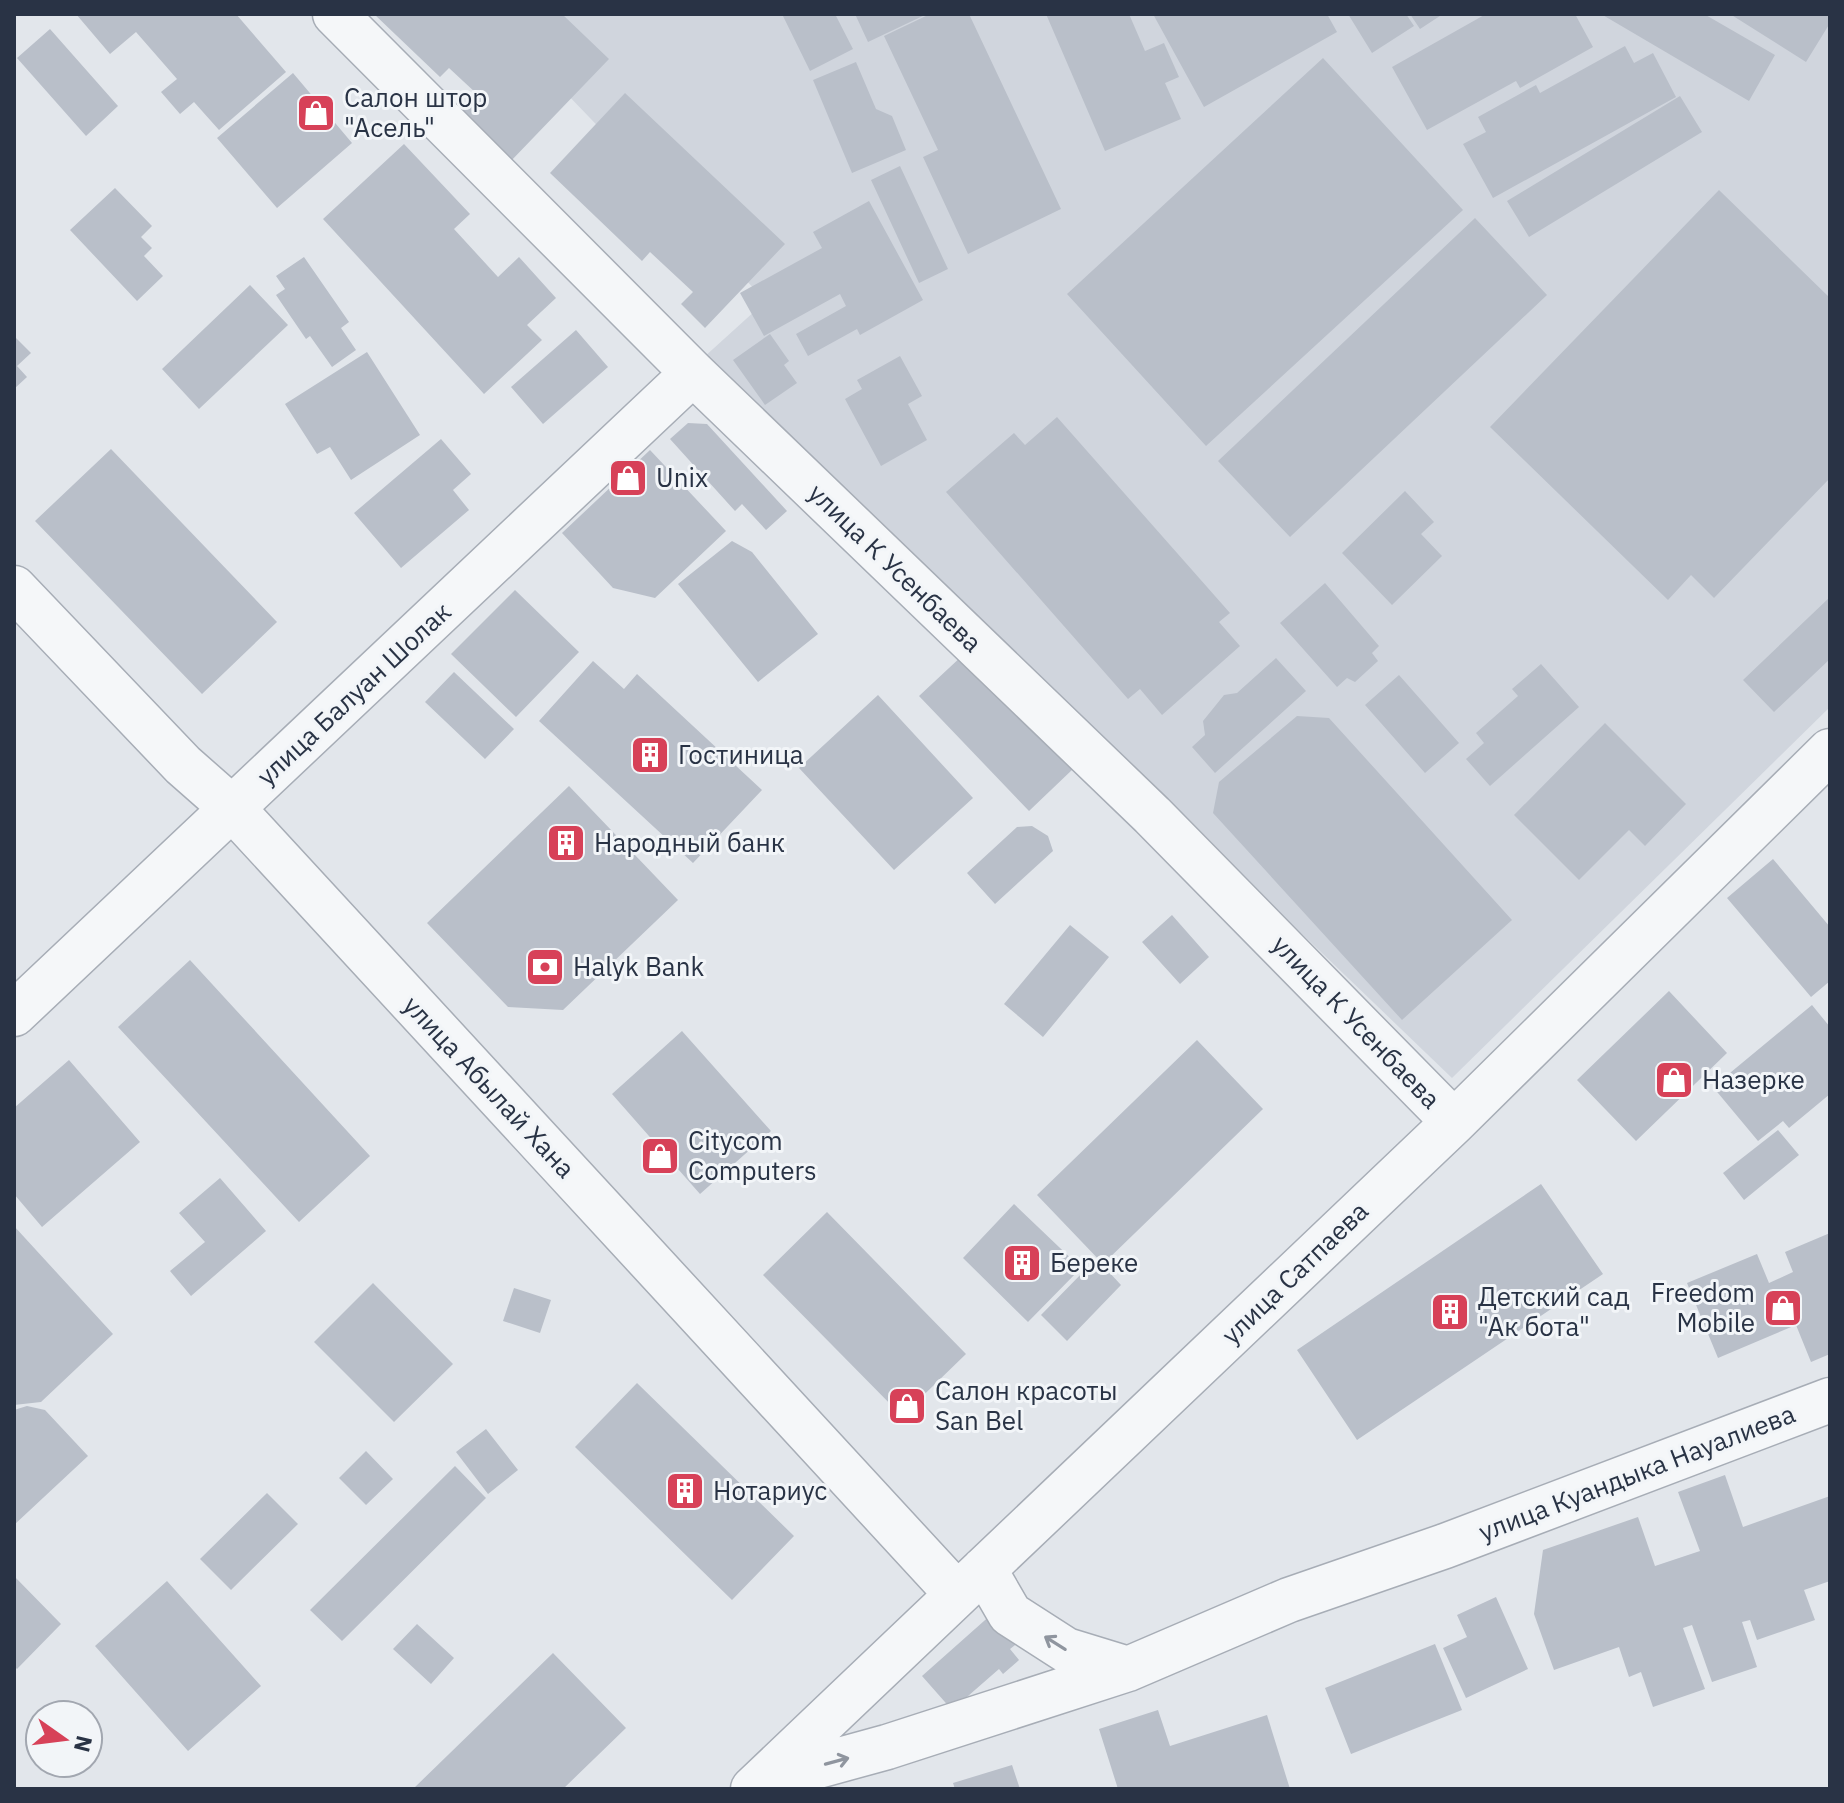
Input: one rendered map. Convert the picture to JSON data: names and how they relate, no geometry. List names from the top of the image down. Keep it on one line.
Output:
{"streets":{"street":["улица К Усенбаева","улица Балуан Шолак","улица Абылай Хана","улица Сатпаева","улица Куандыка Науалиева"]},"crossings":[["улица К Усенбаева","улица Балуан Шолак"],["улица К Усенбаева","улица Сатпаева"],["улица Балуан Шолак","улица Абылай Хана"],["улица Абылай Хана","улица Сатпаева"],["улица Абылай Хана","улица Куандыка Науалиева"],["улица Сатпаева","улица Куандыка Науалиева"]],"places":{"shop":["Салон штор \"Асель\"","Unix","Назерке","Citycom Computers","Freedom Mobile","Салон красоты San Bel"],"building":["Гостиница","Народный банк","Береке","Детский сад \"Ак бота\"","Нотариус"],"bank":["Halyk Bank"]},"north":"right"}
